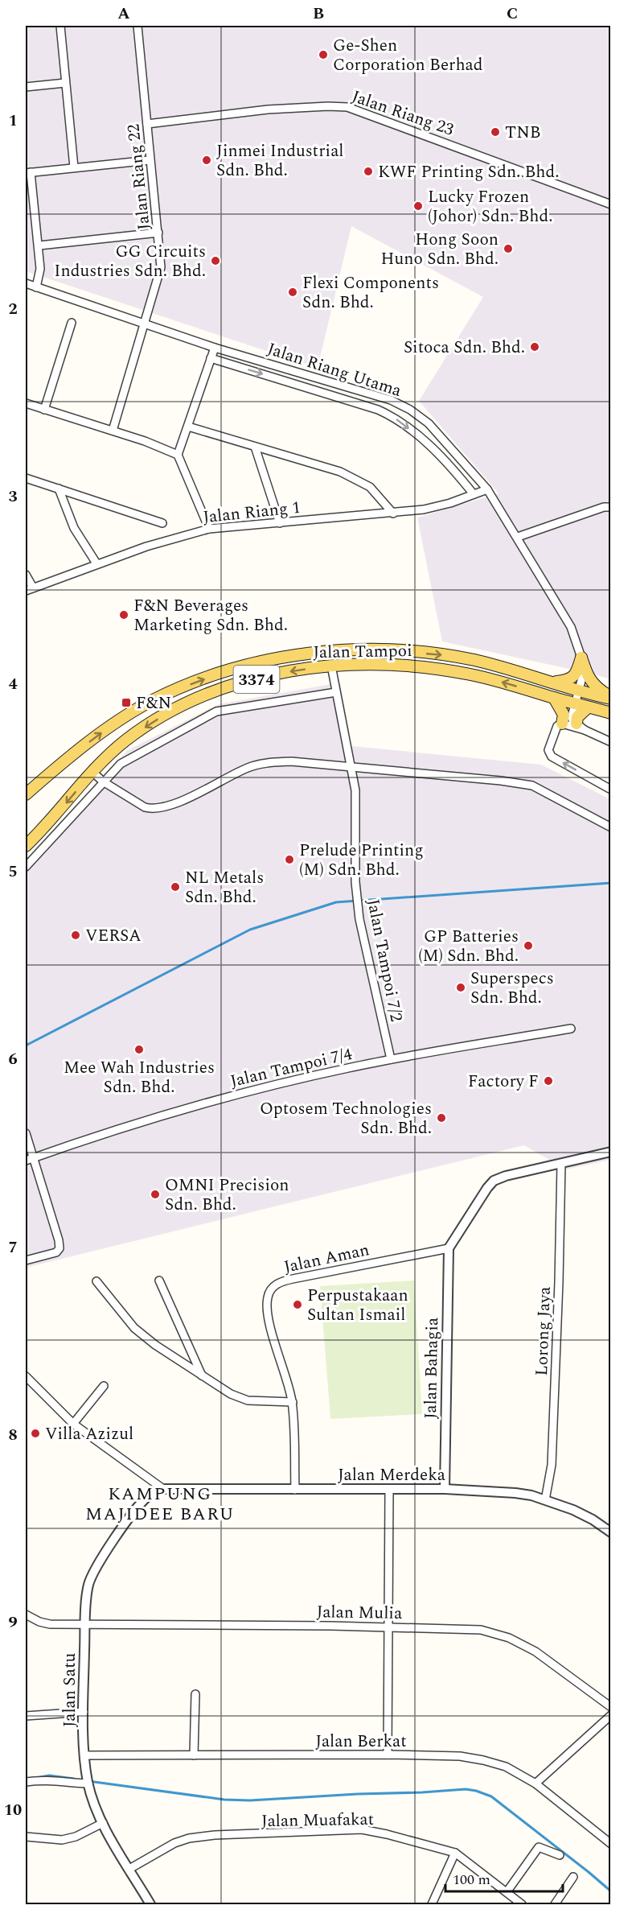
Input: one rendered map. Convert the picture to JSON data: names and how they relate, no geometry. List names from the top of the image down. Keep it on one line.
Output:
{"streets":{"main road":["Jalan Tampoi","3374"],"street":["Jalan Riang 23","Jalan Riang 22","Jalan Riang Utama","Jalan Riang 1","Jalan Tampoi 7/2","Jalan Tampoi 7/4","Jalan Aman","Lorong Jaya","Jalan Bahagia","Jalan Merdeka","Jalan Mulia","Jalan Satu","Jalan Berkat","Jalan Muafakat"]},"crossings":[["Jalan Riang 23","Jalan Riang 22"],["Jalan Riang 22","Jalan Riang Utama"],["Jalan Riang Utama","Jalan Riang 1"],["Jalan Riang Utama","Jalan Tampoi"],["Jalan Tampoi","Jalan Tampoi 7/2"],["Jalan Tampoi 7/2","Jalan Tampoi 7/4"],["Jalan Aman","Jalan Bahagia"],["Jalan Aman","Jalan Merdeka"],["Lorong Jaya","Jalan Merdeka"],["Jalan Bahagia","Jalan Merdeka"],["Jalan Merdeka","Jalan Satu"],["Jalan Mulia","Jalan Satu"],["Jalan Satu","Jalan Berkat"],["Jalan Satu","Jalan Muafakat"]],"districts":["KAMPUNG MAJIDEE BARU"],"places":{"other":["Ge-Shen Corporation Berhad","TNB","Jinmei Industrial Sdn. Bhd.","KWF Printing Sdn. Bhd.","Lucky Frozen (Johor) Sdn. Bhd.","Hong Soon Huno Sdn. Bhd.","GG Circuits Industries Sdn. Bhd.","Flexi Components Sdn. Bhd.","Sitoca Sdn. Bhd.","F&N Beverages Marketing Sdn. Bhd.","Prelude Printing (M) Sdn. Bhd.","NL Metals Sdn. Bhd.","VERSA","GP Batteries (M) Sdn. Bhd.","Superspecs Sdn. Bhd.","Mee Wah Industries Sdn. Bhd.","Factory F","Optosem Technologies Sdn. Bhd.","OMNI Precision Sdn. Bhd.","Perpustakaan Sultan Ismail","Villa Azizul"],"transit":["F&N"]},"scale_bar":"100 m","grid":{"columns":["A","B","C"],"rows":["1","2","3","4","5","6","7","8","9","10"]}}
